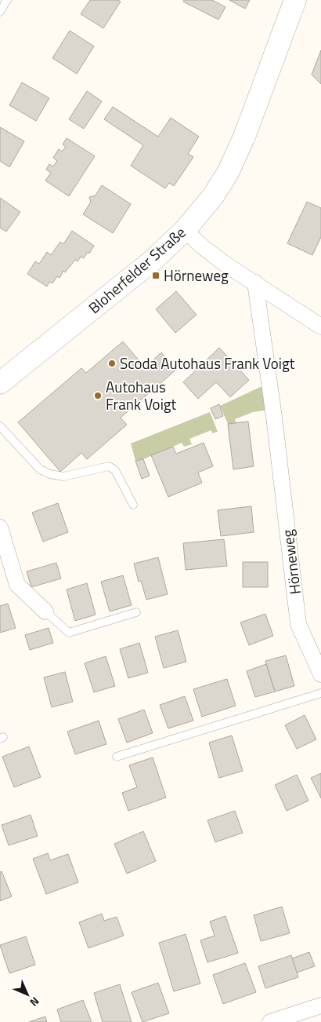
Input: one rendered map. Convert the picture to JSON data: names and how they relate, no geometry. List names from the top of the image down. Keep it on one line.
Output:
{"streets":{"street":["Bloherfelder Straße","Hörneweg"]},"places":{"transit":["Hörneweg"],"other":["Scoda Autohaus Frank Voigt","Autohaus Frank Voigt"]},"north":"bottom right"}
